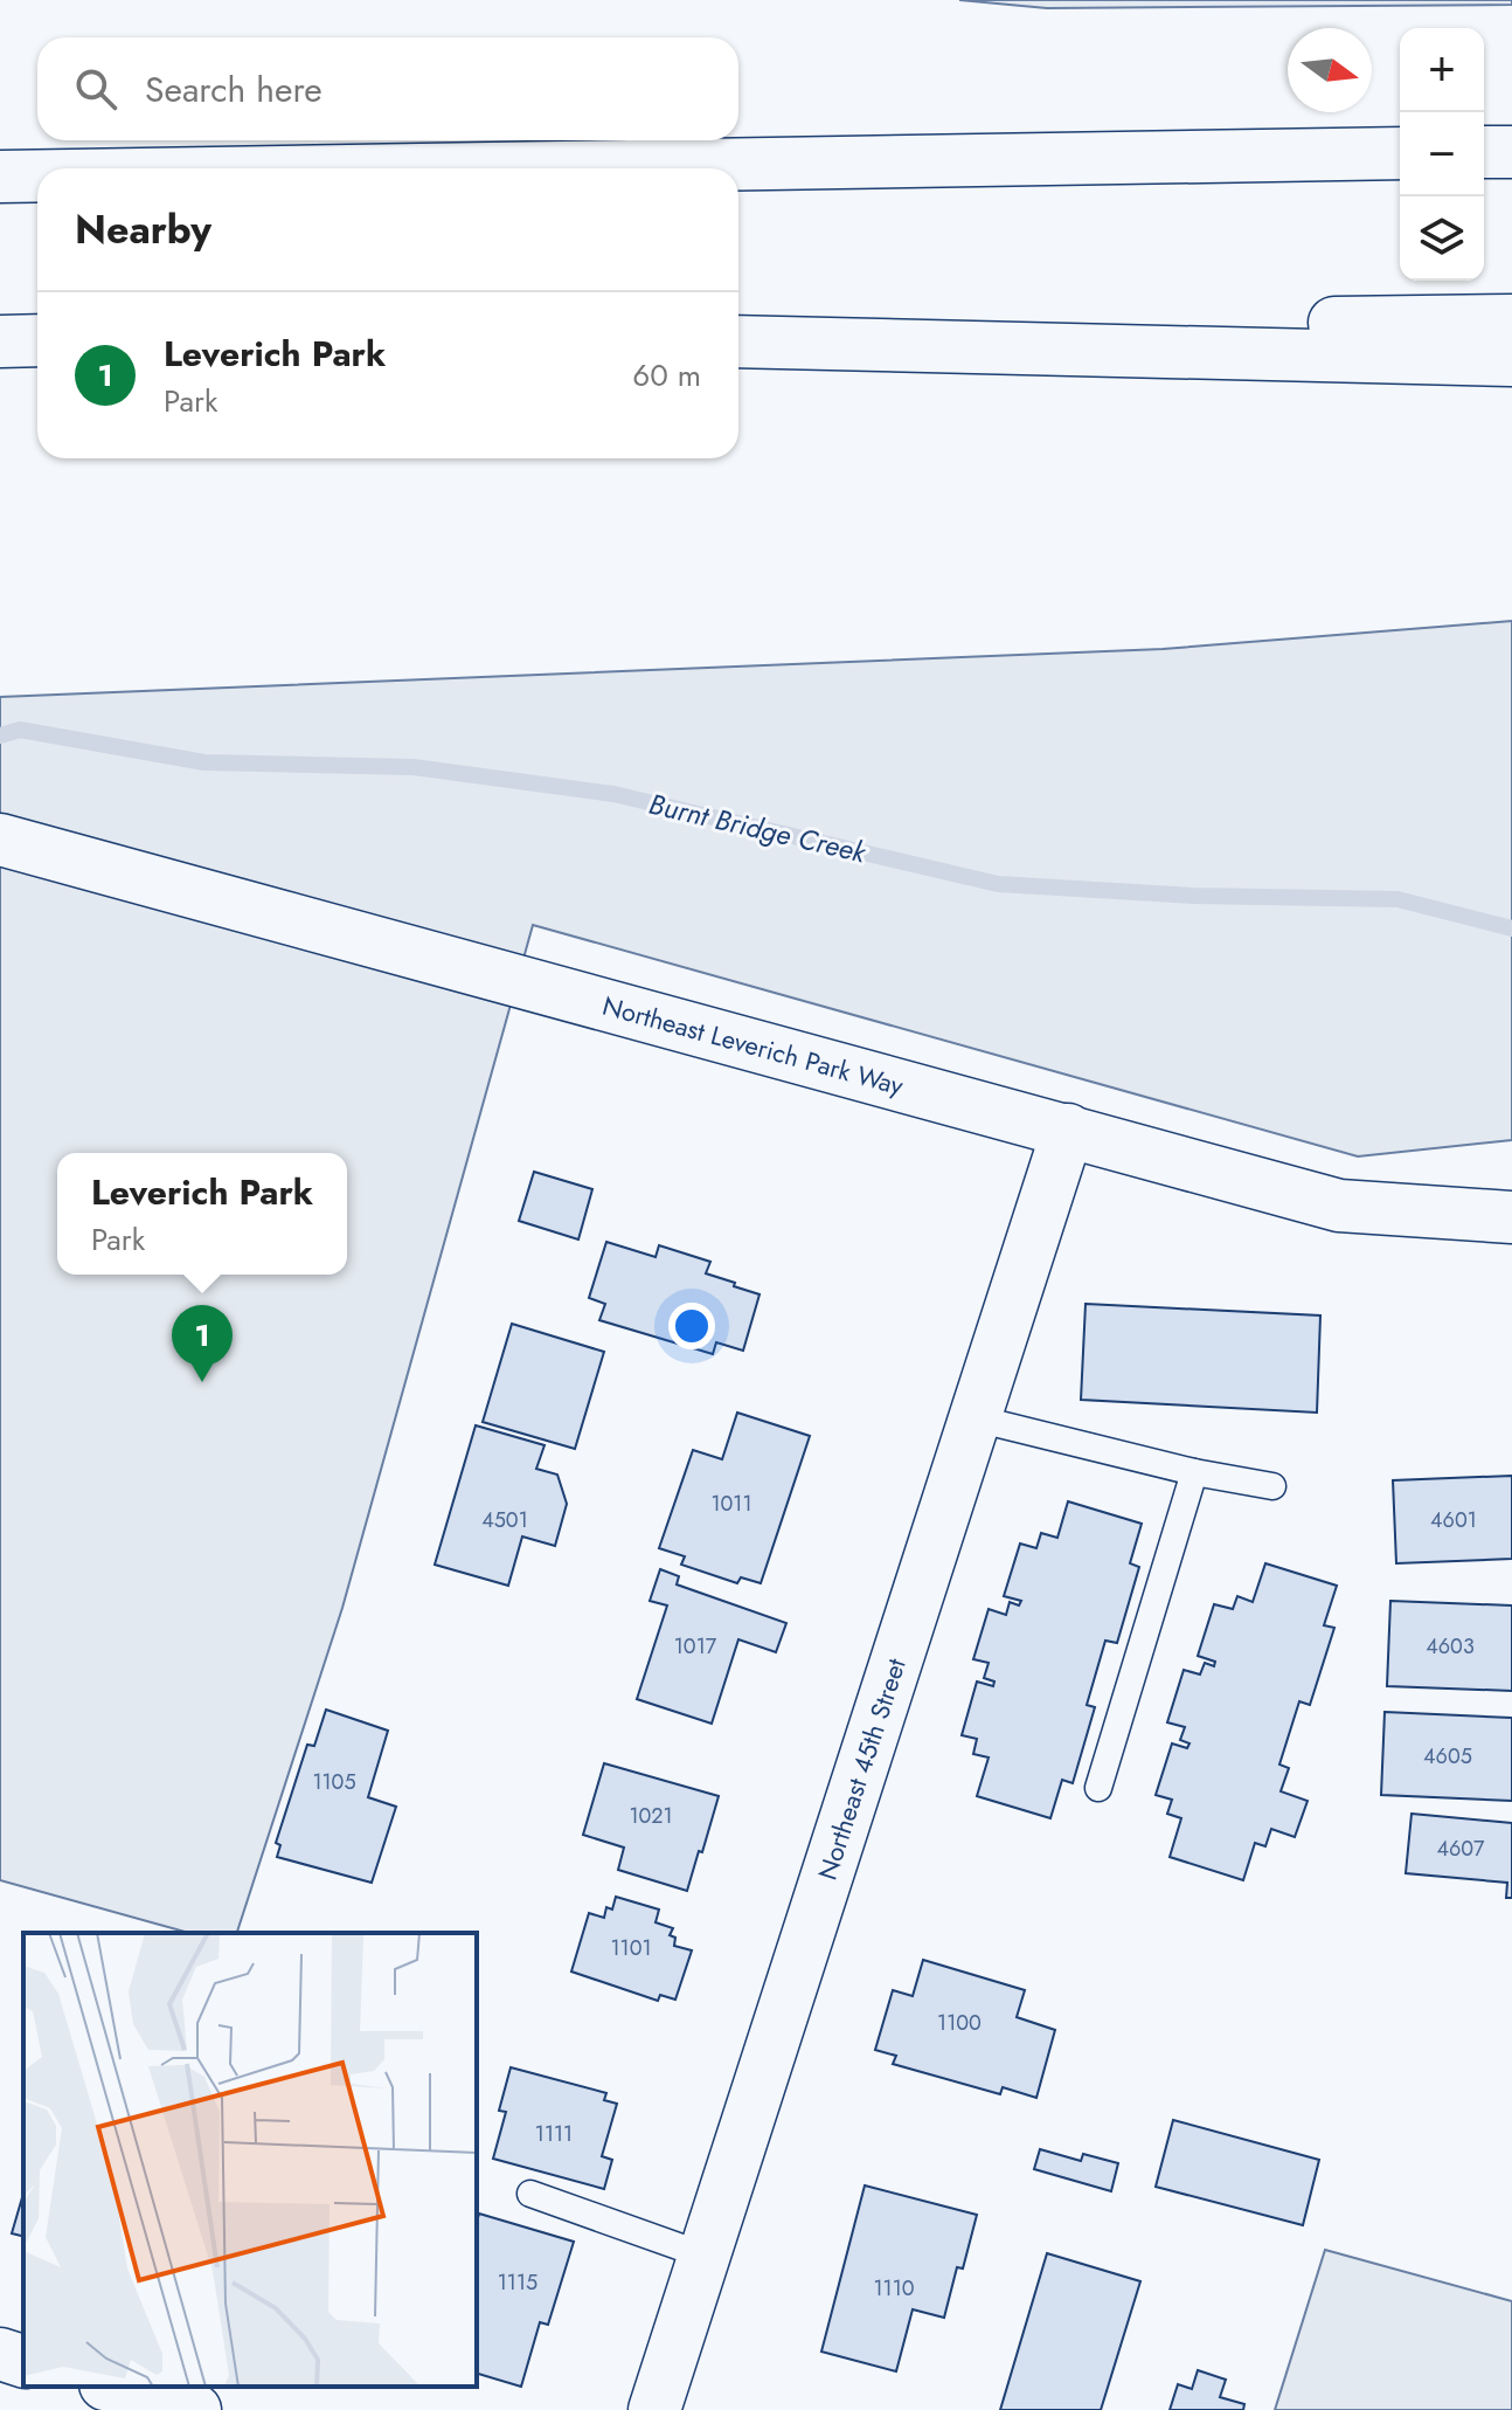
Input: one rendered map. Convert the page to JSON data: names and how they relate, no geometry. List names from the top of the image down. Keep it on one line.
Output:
{"streets":{"main road":["Northeast Leverich Park Way","Northeast 45th Street"]},"crossings":[["Northeast Leverich Park Way","Northeast 45th Street"]],"water":["Burnt Bridge Creek"],"house_numbers":["1011","4501","4601","1017","4603","4605","1105","1021","4607","1101","1100","1111","1115","1110"],"north":"right","page":{"map_buttons":["+","−"],"search":"Search here","heading":"Nearby","list":[{"mark":"1","name":"Leverich Park","note":"Park","value":"60 m"}],"popup":["Leverich Park","Park"],"pins":"1"}}
